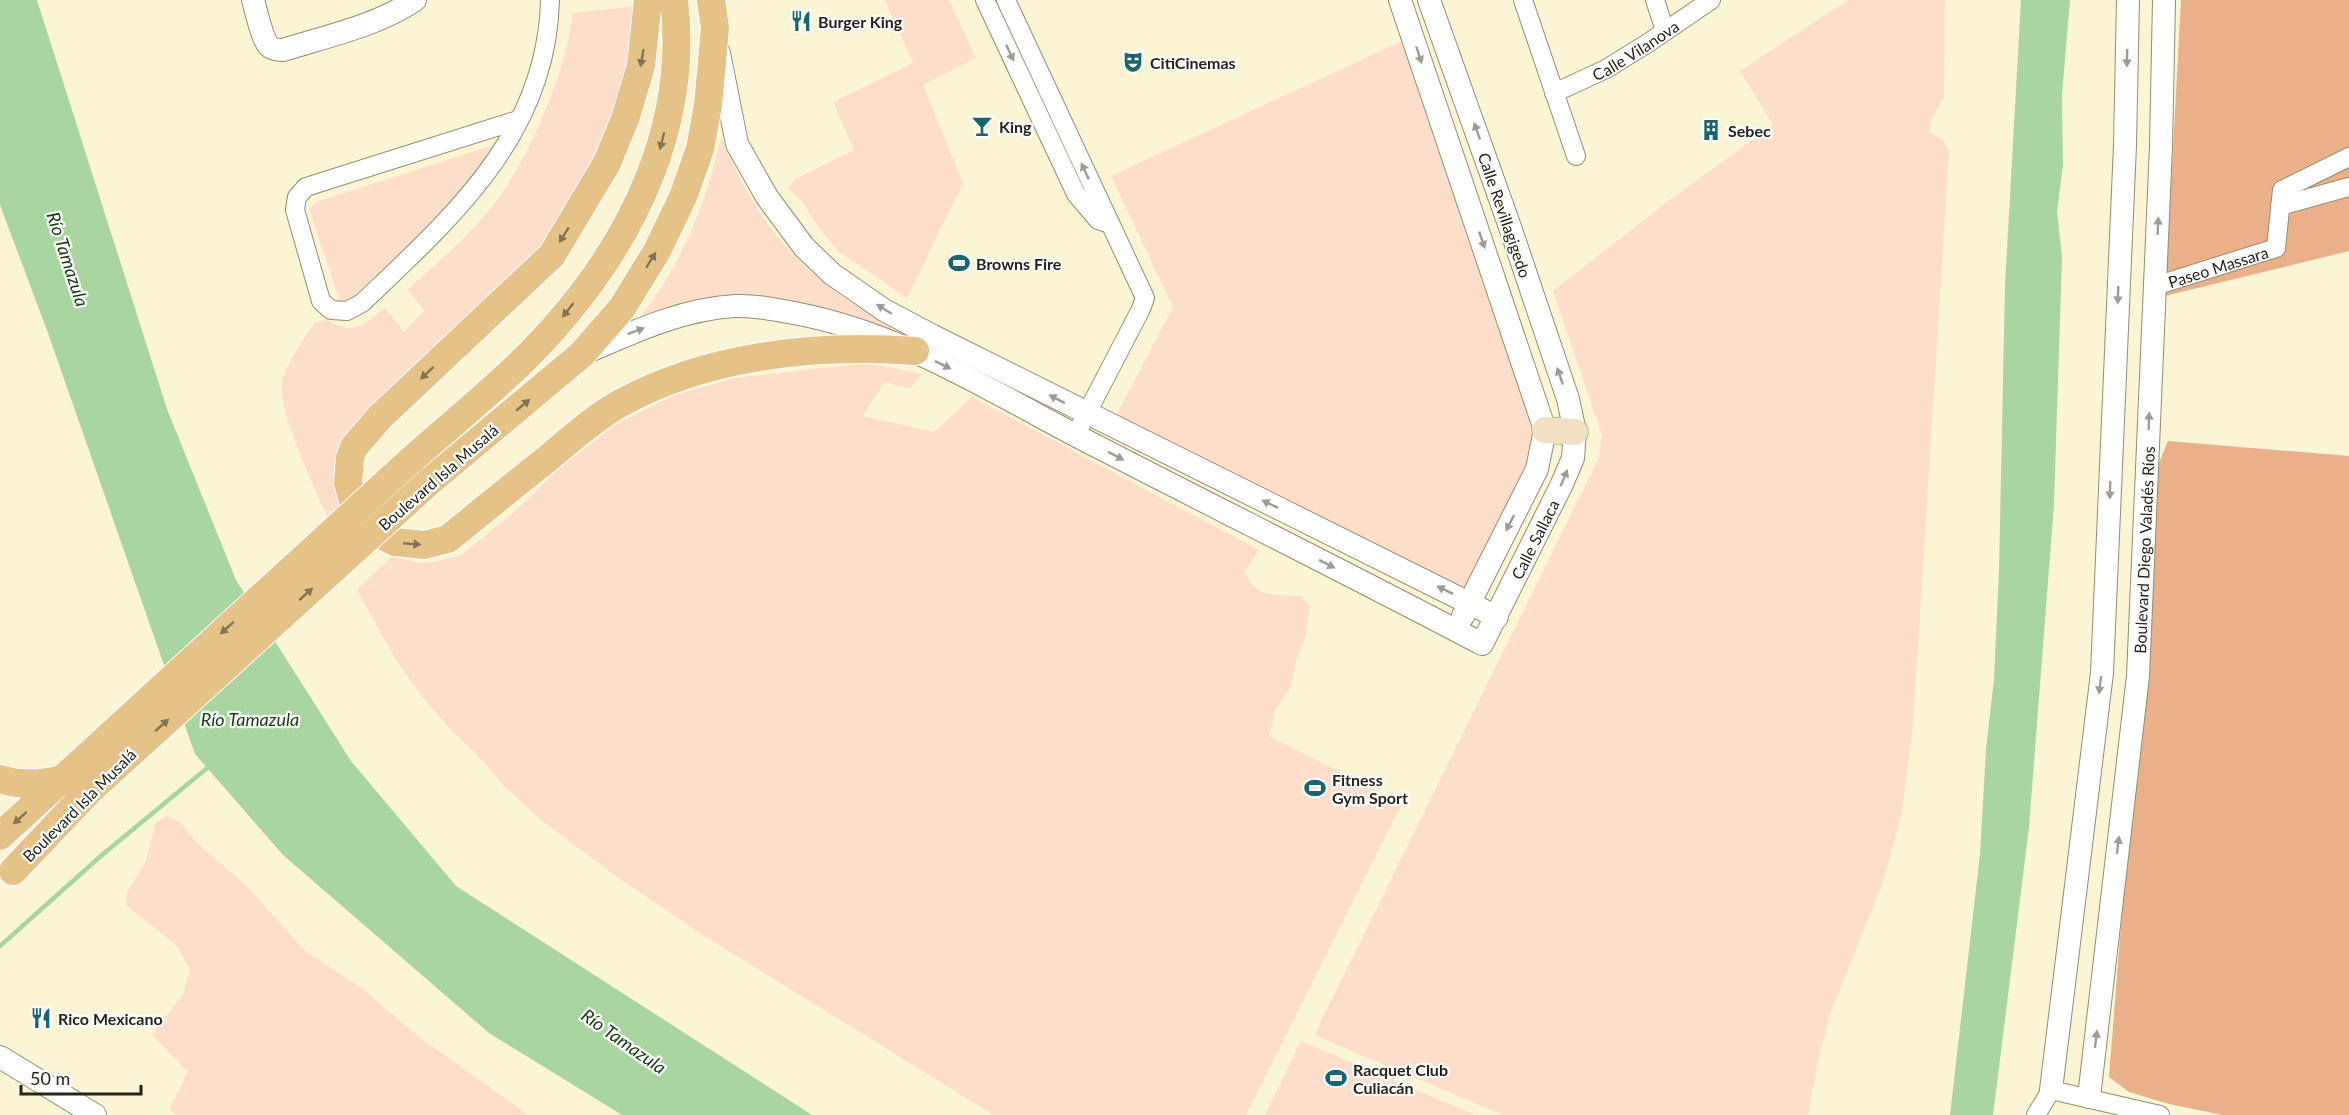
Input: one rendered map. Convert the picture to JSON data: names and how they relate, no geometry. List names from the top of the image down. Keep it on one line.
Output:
{"streets":{"main road":["Boulevard Isla Musalá"],"street":["Calle Vilanova","Calle Revillagigedo","Paseo Massara","Calle Sallaca","Boulevard Diego Valadés Ríos"]},"crossings":[["Calle Revillagigedo","Calle Sallaca"],["Paseo Massara","Boulevard Diego Valadés Ríos"]],"water":["Río Tamazula"],"places":{"restaurant":["Burger King","Rico Mexicano"],"theatre":["CitiCinemas"],"bar":["King"],"building":["Sebec"],"sports":["Browns Fire","Fitness Gym Sport","Racquet Club Culiacán"]},"scale_bar":"50 m"}
